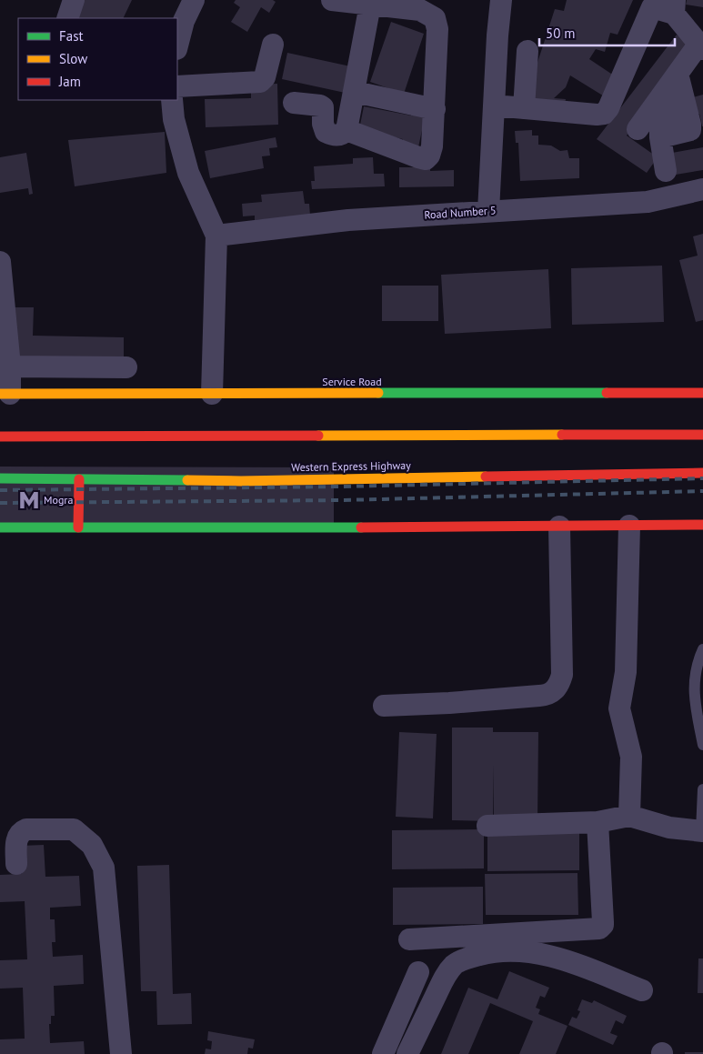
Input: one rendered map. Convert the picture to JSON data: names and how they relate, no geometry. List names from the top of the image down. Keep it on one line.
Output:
{"streets":{"main road":["Service Road","Western Express Highway"],"street":["Road Number 5"]},"places":{"metro station":["Mogra"]},"legend":["Fast","Slow","Jam"],"scale_bar":"50 m"}
